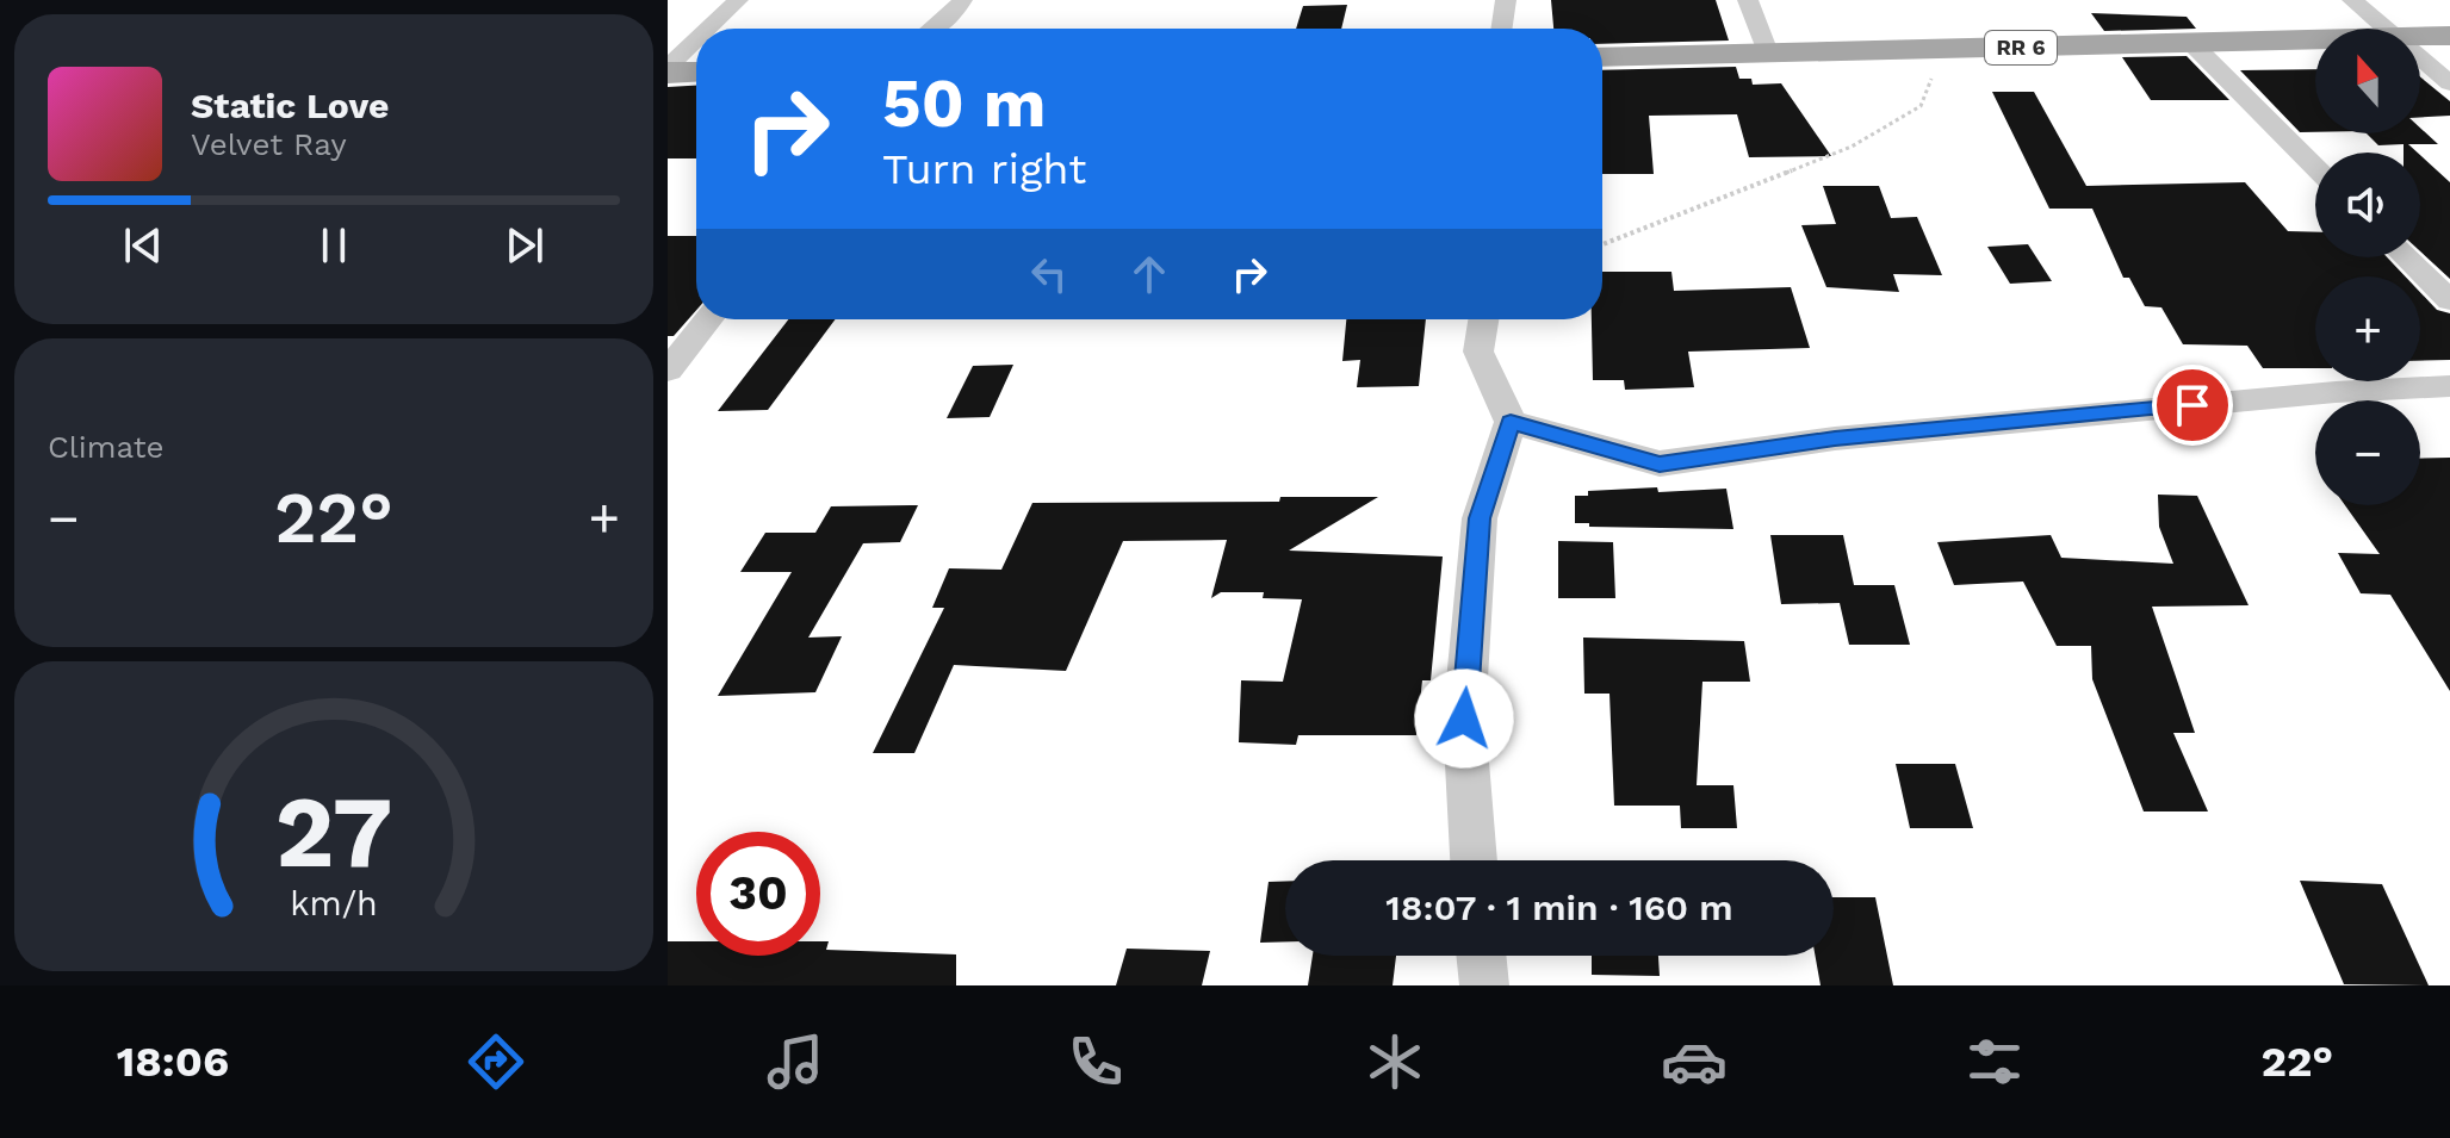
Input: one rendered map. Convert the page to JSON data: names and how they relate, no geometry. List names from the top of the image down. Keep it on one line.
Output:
{"streets":{"main road":["RR 6"]},"north":"top","page":{"map_buttons":["+","−"],"turn":["50 m","Turn right"],"song":["Static Love","Velvet Ray"],"tile":"Climate","heat":["−","22°","+"],"limit":"30","trip":"18:07 · 1 min · 160 m","tabs":["18:06","22°"],"gauge":["27","km/h"]}}
